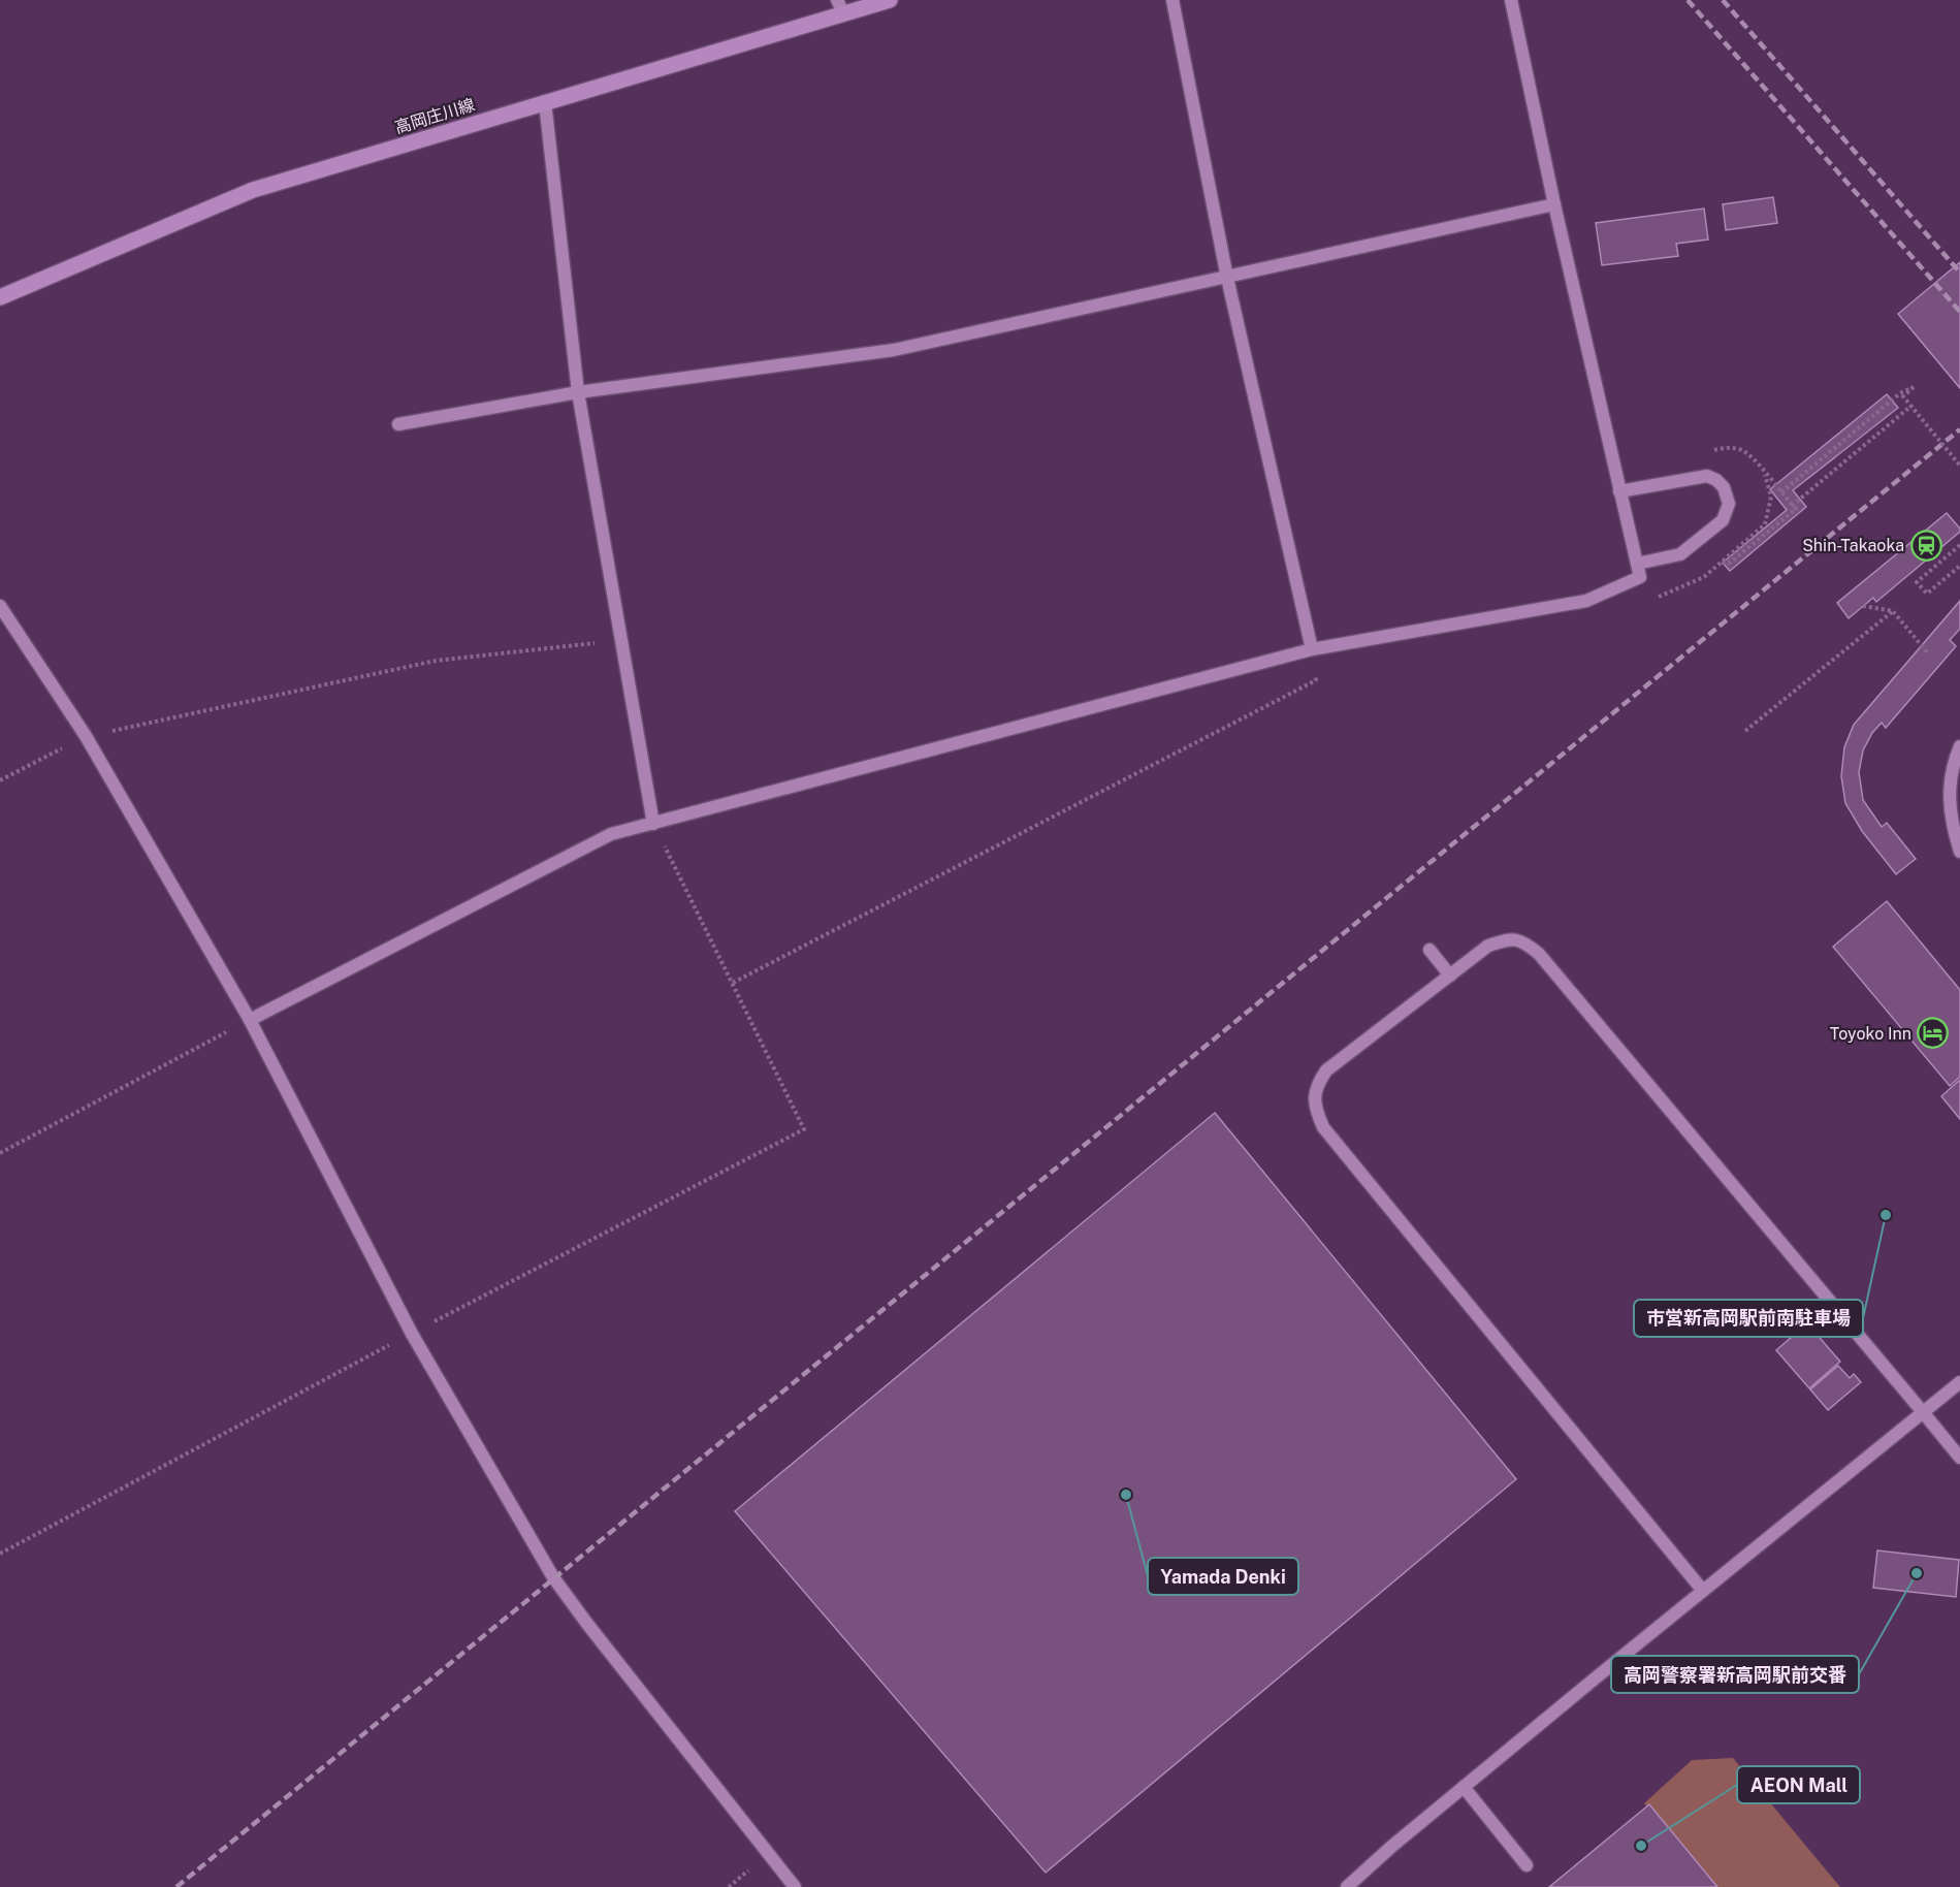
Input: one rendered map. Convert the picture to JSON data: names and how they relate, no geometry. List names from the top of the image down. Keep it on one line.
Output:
{"streets":{"main road":["高岡庄川線"]},"places":{"station":["Shin-Takaoka"],"hotel":["Toyoko Inn"],"other":["市営新高岡駅前南駐車場","Yamada Denki","高岡警察署新高岡駅前交番","AEON Mall"]}}
